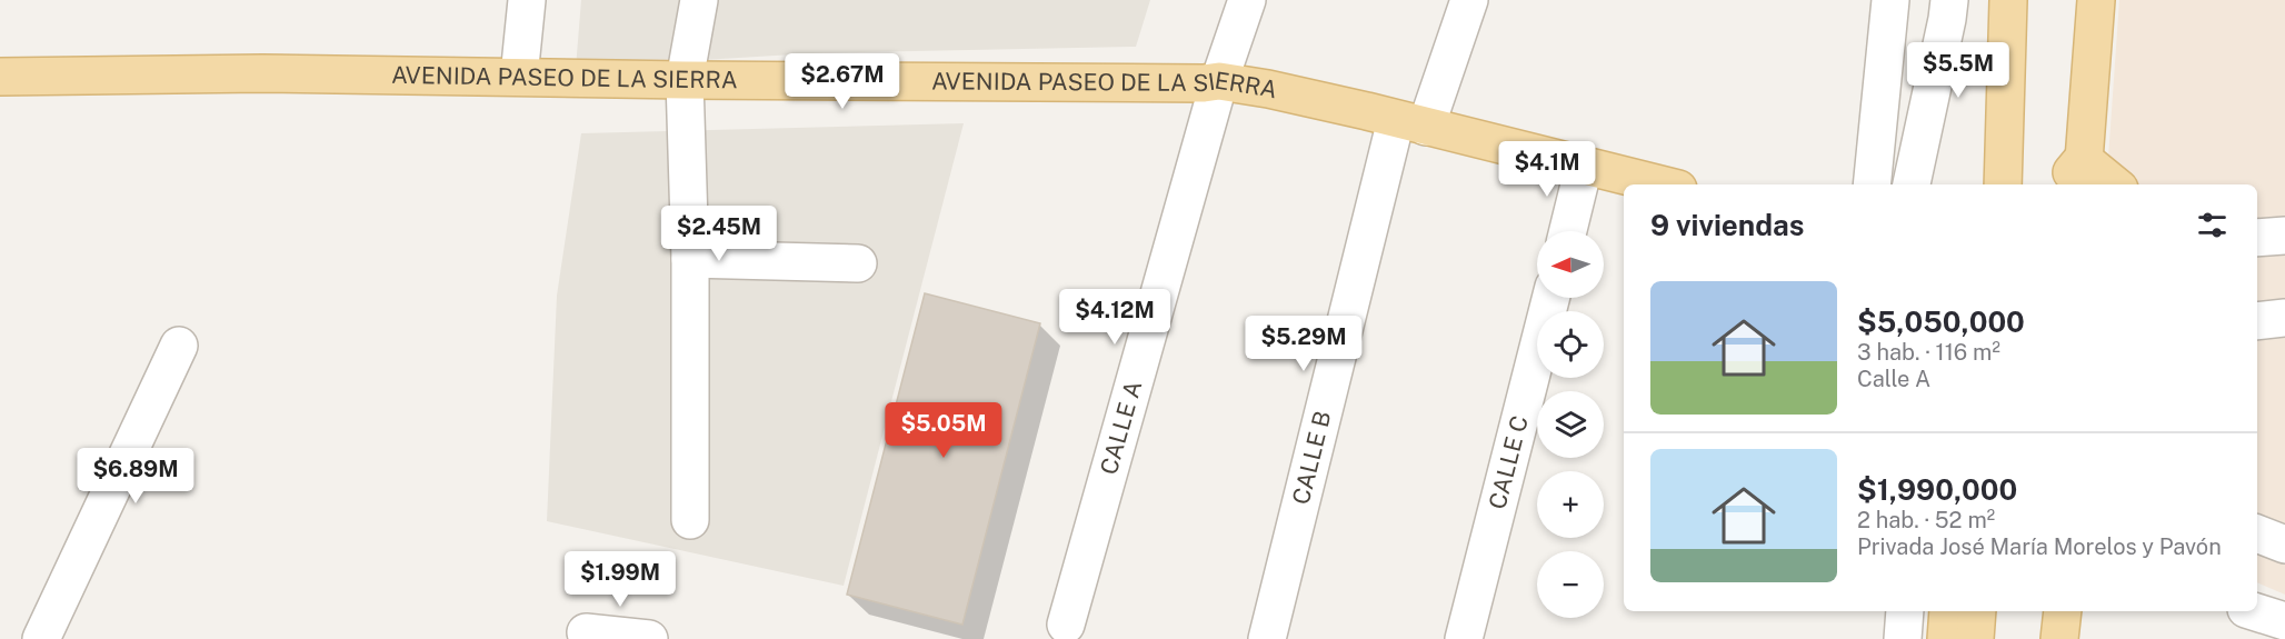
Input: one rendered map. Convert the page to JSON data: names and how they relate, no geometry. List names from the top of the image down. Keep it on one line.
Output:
{"streets":{"main road":["AVENIDA PASEO DE LA SIERRA"],"street":["CALLE A","CALLE B","CALLE C"]},"crossings":[["AVENIDA PASEO DE LA SIERRA","CALLE A"],["AVENIDA PASEO DE LA SIERRA","CALLE B"]],"north":"left","page":{"price":["$5.5M","$2.67M","$4.1M","$2.45M","$4.12M","$5.29M","$5.05M","$6.89M","$1.99M"],"heading":"9 viviendas","map_buttons":["+","−"],"list":[{"name":"$5,050,000","note":"3 hab. · 116 m² · Calle A"},{"name":"$1,990,000","note":"2 hab. · 52 m² · Privada José María Morelos y Pavón"}]}}
